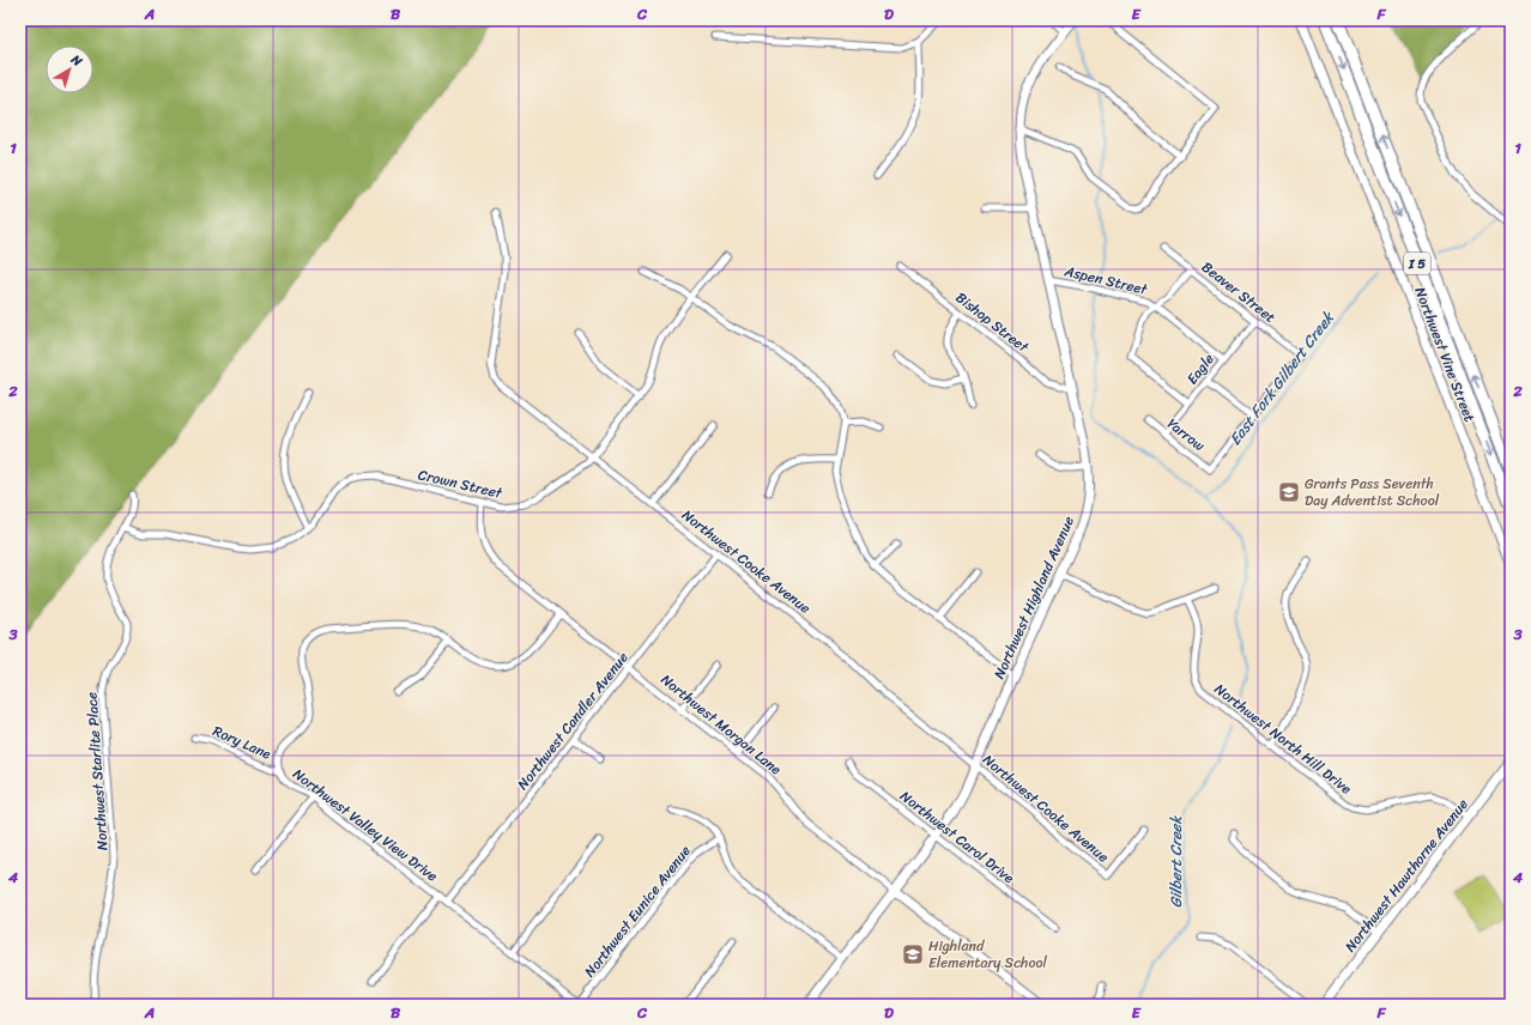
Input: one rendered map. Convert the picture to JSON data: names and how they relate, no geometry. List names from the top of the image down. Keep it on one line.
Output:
{"streets":{"highway":["I 5"],"main road":["Northwest Vine Street","Northwest Highland Avenue","Northwest Morgan Lane","Northwest Hawthorne Avenue"],"street":["Aspen Street","Beaver Street","Bishop Street","Eagle","Yarrow","Crown Street","Northwest Cooke Avenue","Northwest Candler Avenue","Northwest North Hill Drive","Rory Lane","Northwest Starlite Place","Northwest Valley View Drive","Northwest Carol Drive","Northwest Eunice Avenue"]},"crossings":[["Aspen Street","Eagle"],["Aspen Street","Northwest Highland Avenue"],["Beaver Street","Eagle"],["Beaver Street","Yarrow"],["Bishop Street","Northwest Highland Avenue"],["Eagle","Yarrow"],["Crown Street","Northwest Cooke Avenue"],["Crown Street","Northwest Morgan Lane"],["Crown Street","Northwest Starlite Place"],["Northwest Cooke Avenue","Northwest Highland Avenue"],["Northwest Cooke Avenue","Northwest Candler Avenue"],["Northwest Highland Avenue","Northwest Morgan Lane"],["Northwest Highland Avenue","Northwest Carol Drive"],["Northwest Candler Avenue","Northwest Morgan Lane"],["Northwest Candler Avenue","Northwest Valley View Drive"],["Northwest Morgan Lane","Northwest Valley View Drive"],["Northwest North Hill Drive","Northwest Hawthorne Avenue"],["Rory Lane","Northwest Valley View Drive"],["Northwest Valley View Drive","Northwest Eunice Avenue"]],"water":["East Fork Gilbert Creek","Gilbert Creek"],"places":{"school or university":["Grants Pass Seventh Day Adventist School","Highland Elementary School"]},"north":"top right","grid":{"columns":["A","B","C","D","E","F"],"rows":["1","2","3","4"]}}
